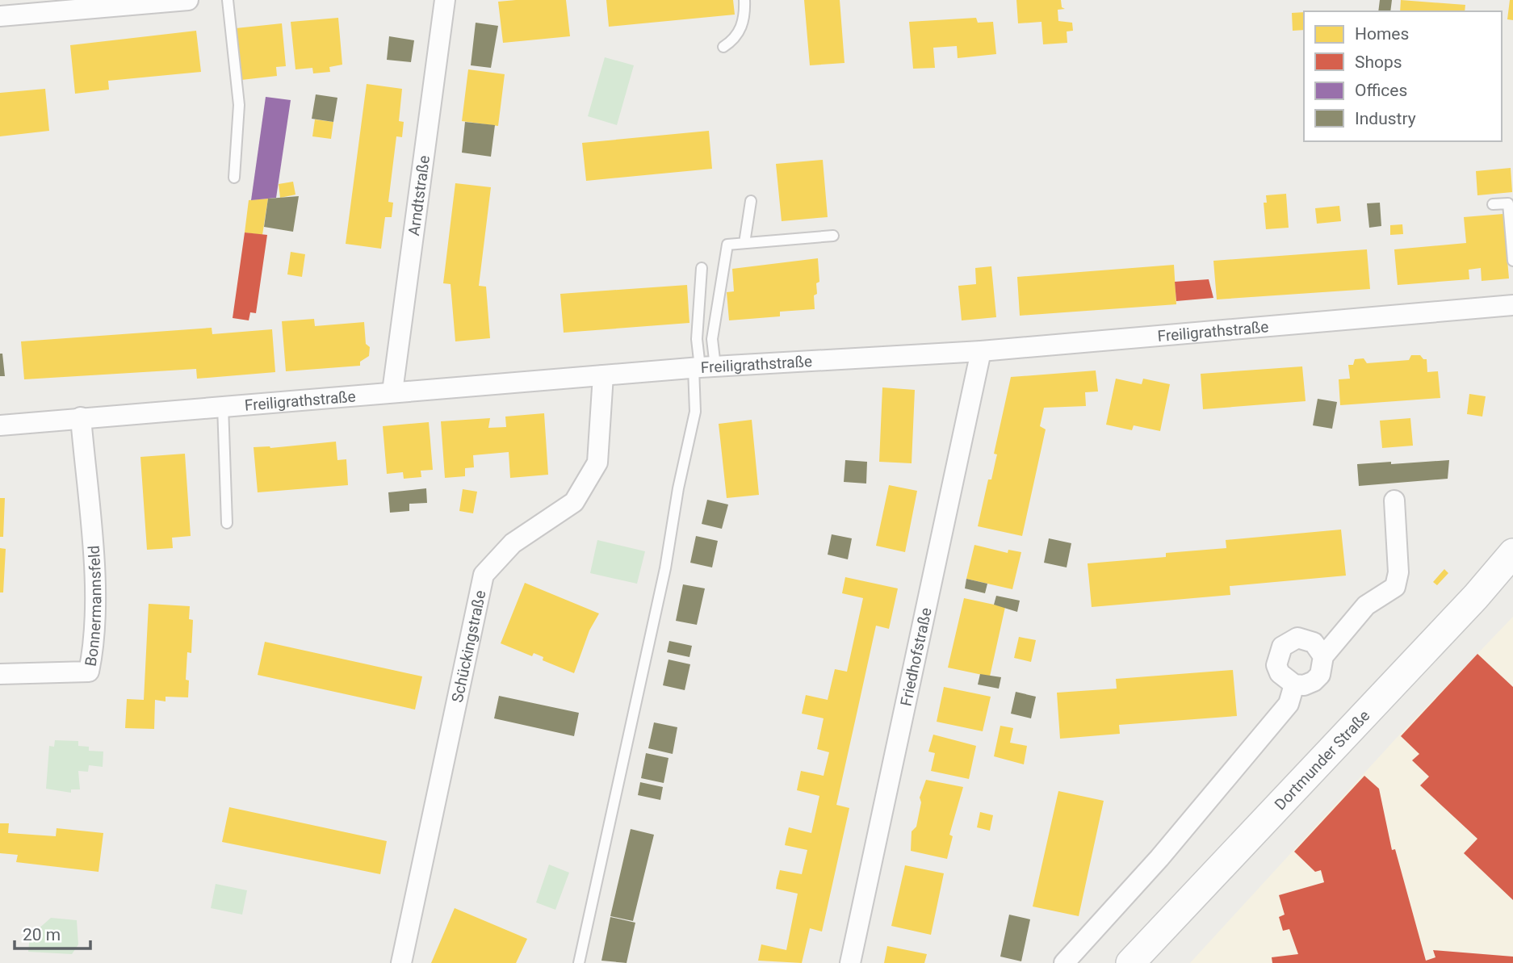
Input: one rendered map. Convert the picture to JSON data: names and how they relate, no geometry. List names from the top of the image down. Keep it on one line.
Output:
{"streets":{"main road":["Dortmunder Straße"],"street":["Arndtstraße","Freiligrathstraße","Bonnermannsfeld","Schückingstraße","Friedhofstraße"]},"crossings":[["Arndtstraße","Freiligrathstraße"],["Freiligrathstraße","Bonnermannsfeld"],["Freiligrathstraße","Schückingstraße"],["Freiligrathstraße","Friedhofstraße"]],"legend":["Homes","Shops","Offices","Industry"],"scale_bar":"20 m"}
